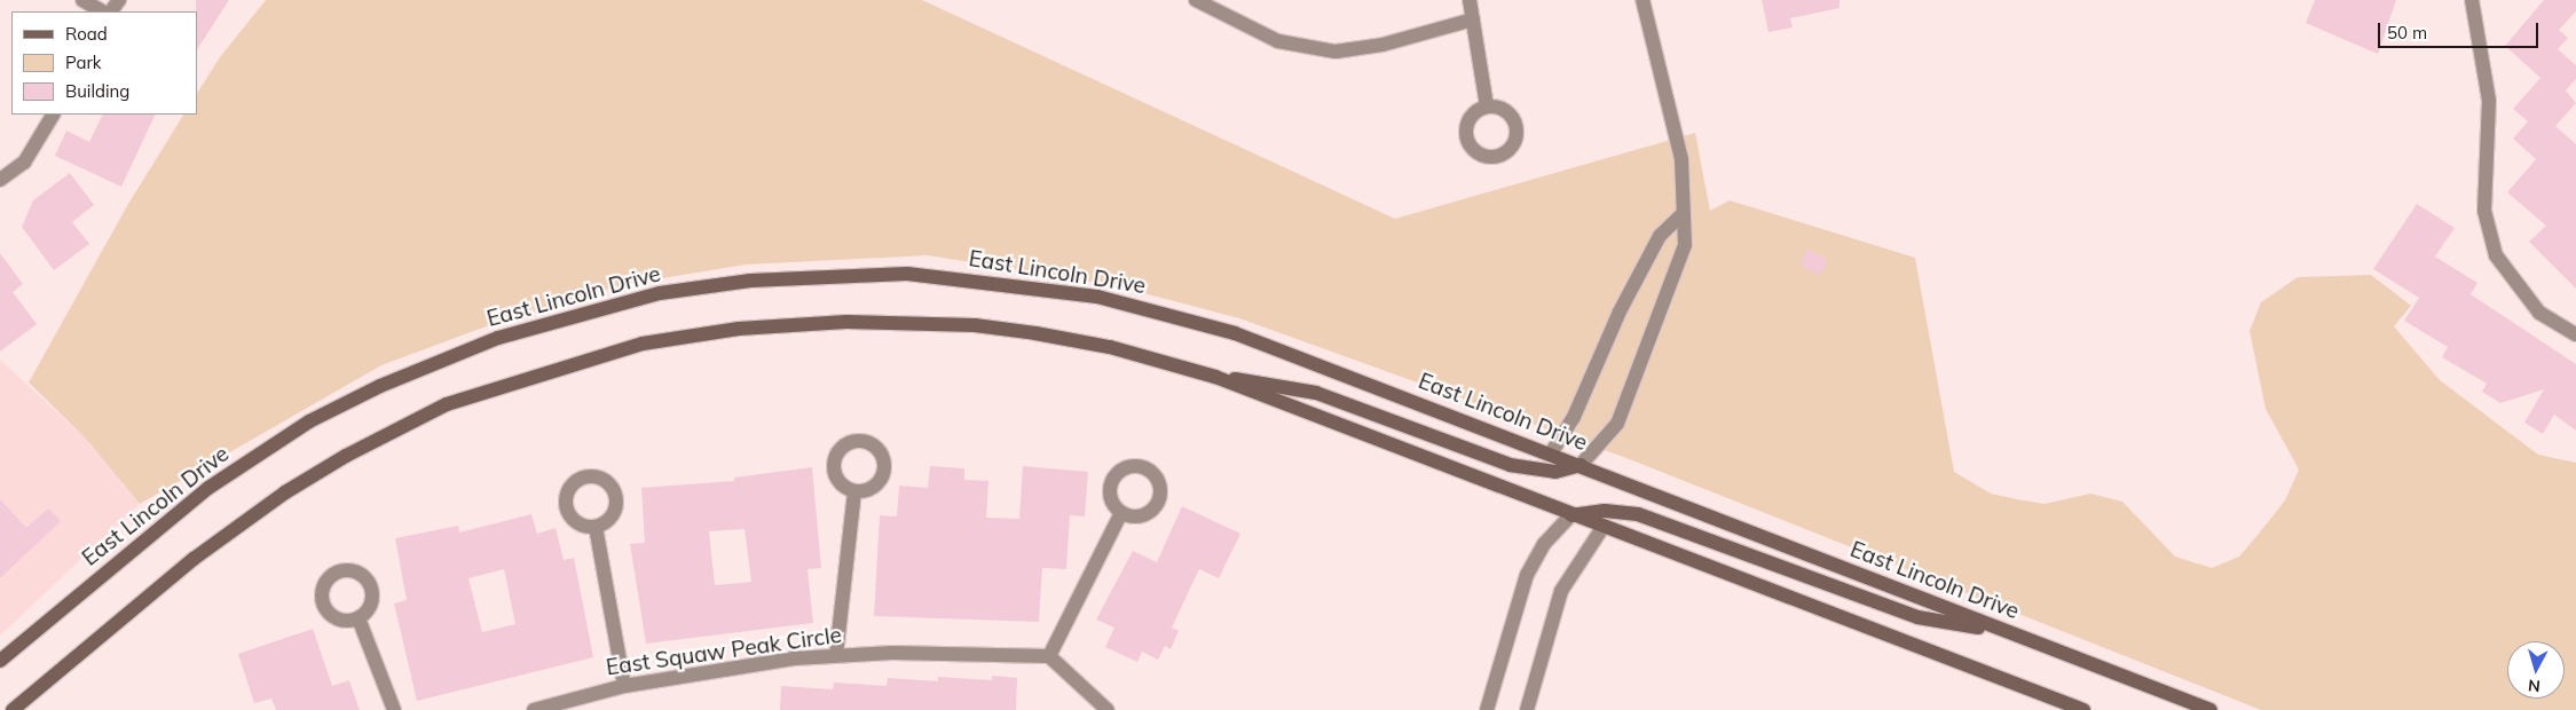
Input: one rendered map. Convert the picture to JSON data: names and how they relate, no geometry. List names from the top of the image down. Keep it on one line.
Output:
{"streets":{"main road":["East Lincoln Drive"],"street":["East Squaw Peak Circle"]},"legend":["Road","Park","Building"],"scale_bar":"50 m","north":"bottom"}
